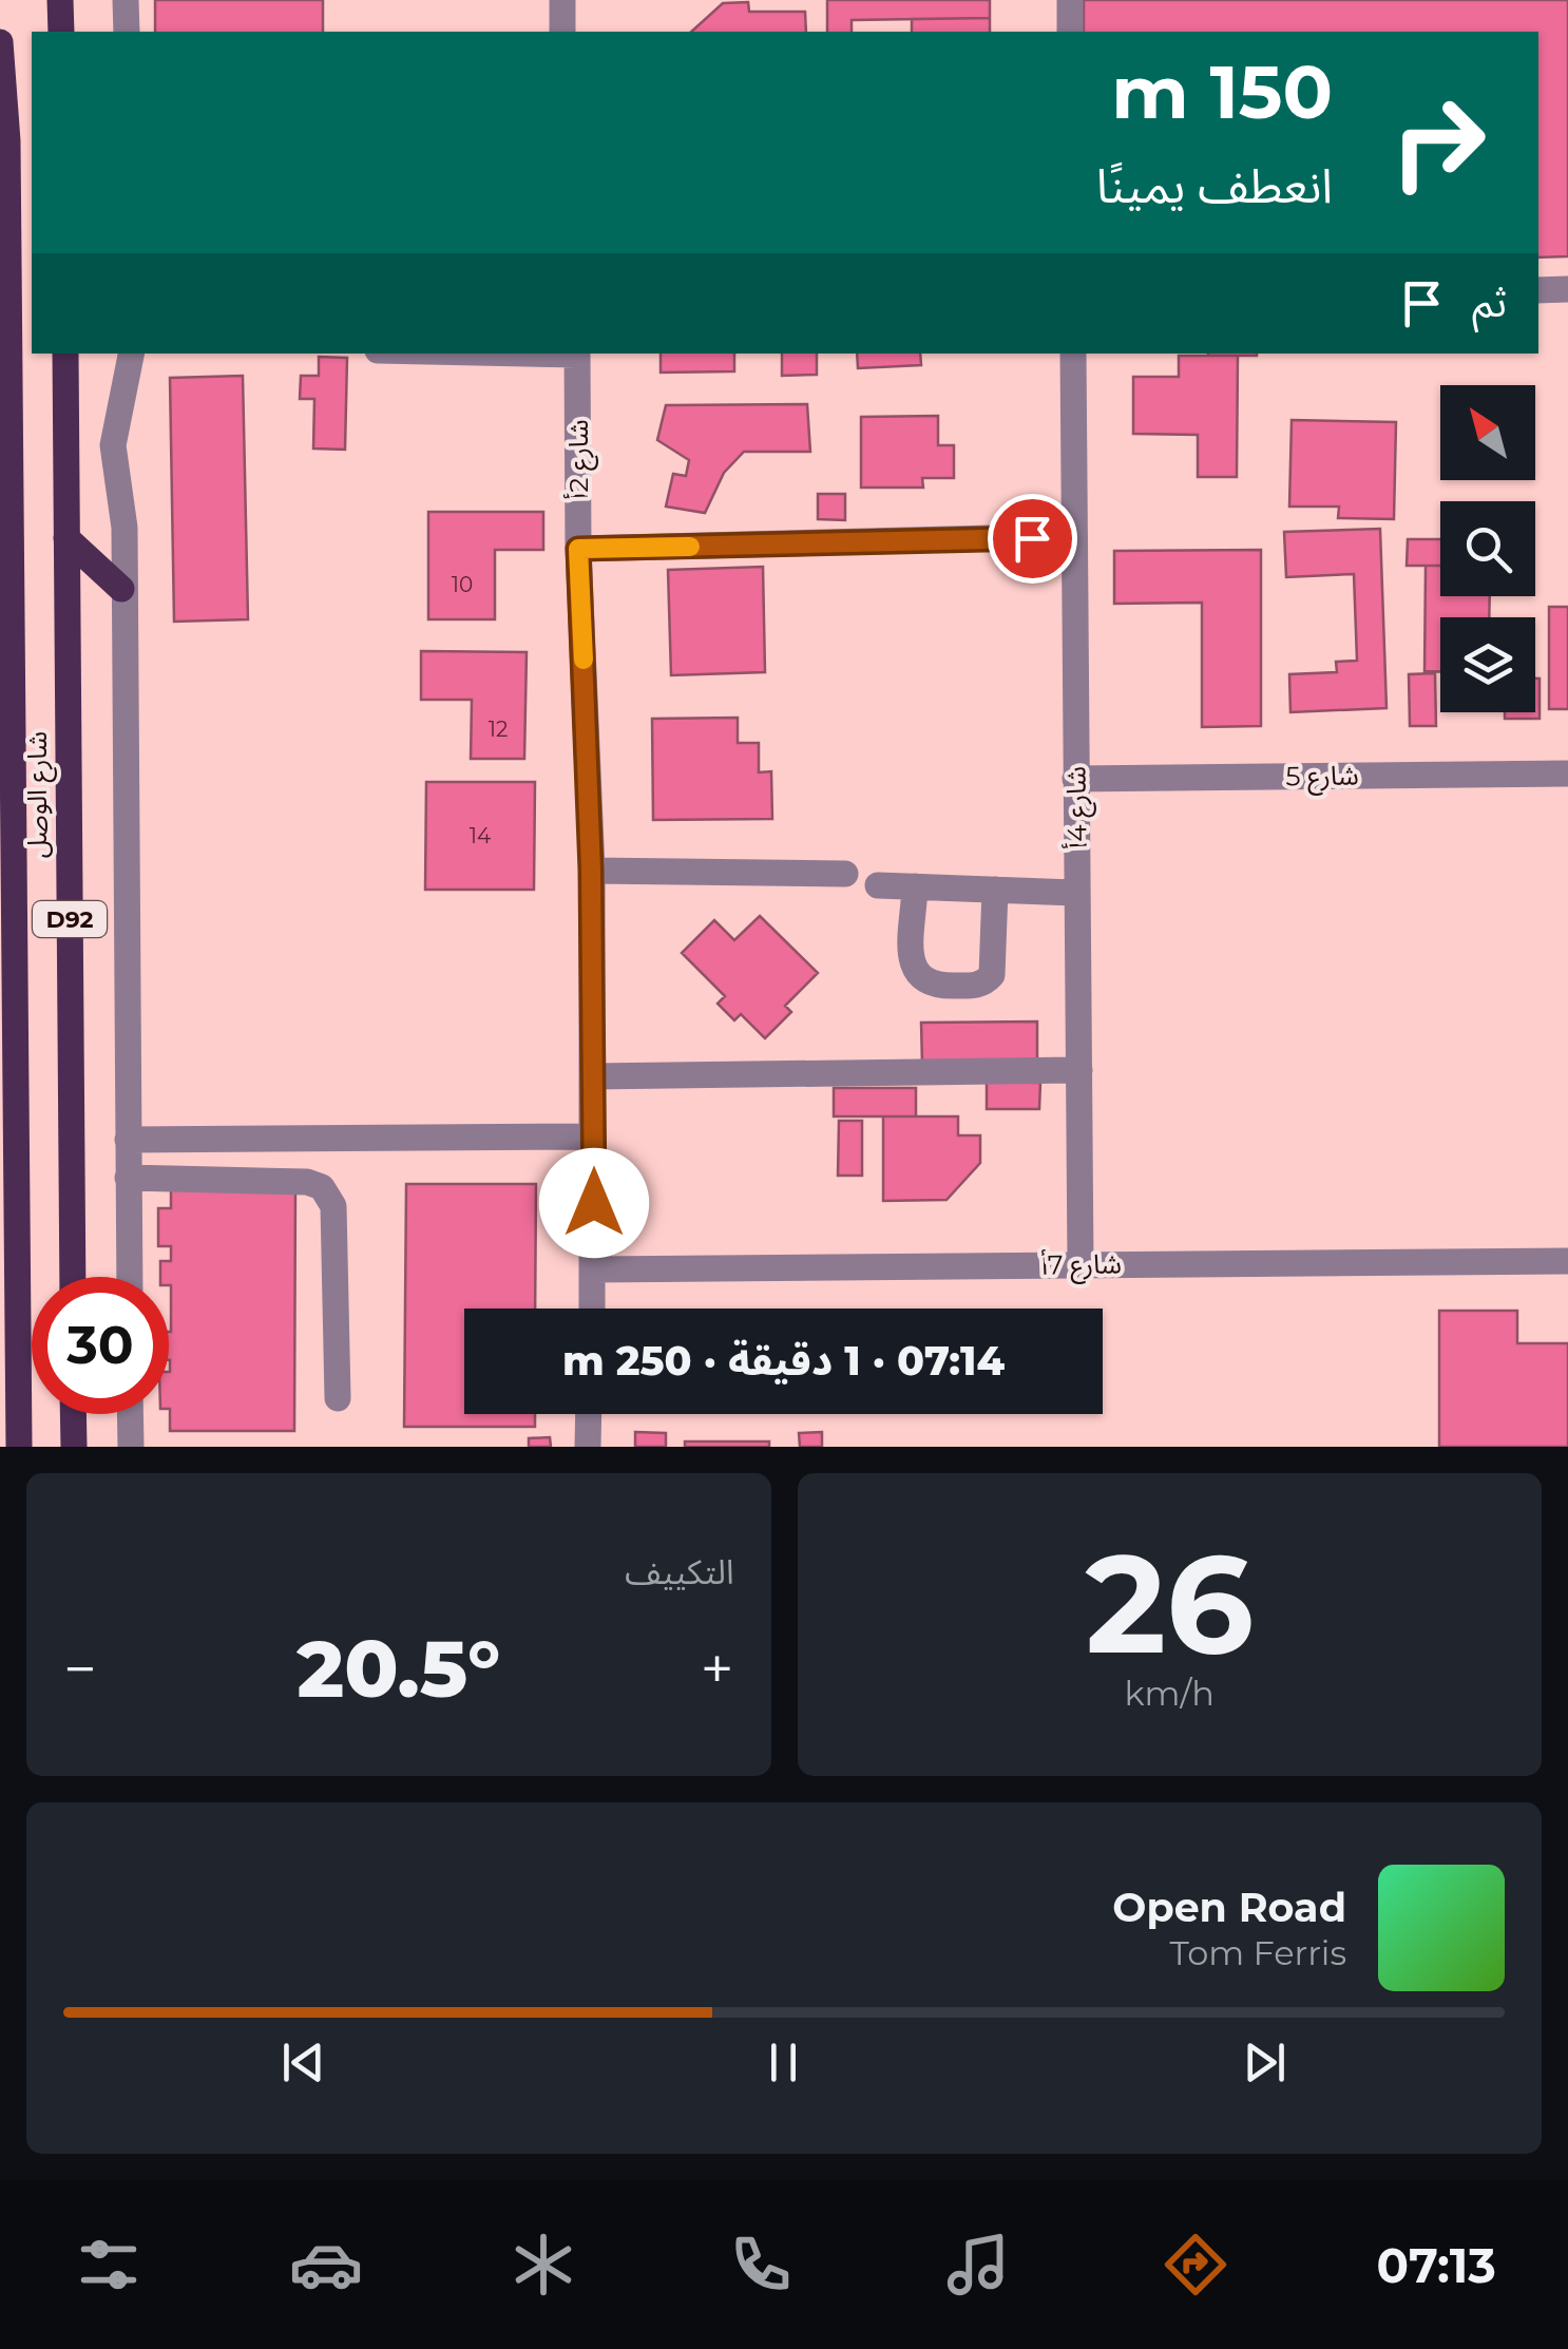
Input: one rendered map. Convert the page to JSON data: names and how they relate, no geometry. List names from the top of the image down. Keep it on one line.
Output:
{"streets":{"main road":["شارع الوصل","D92"],"street":["شارع 2أ","شارع 5","شارع 4أ","شارع 7أ"]},"crossings":[["شارع 2أ","شارع 7أ"],["شارع 5","شارع 4أ"],["شارع 4أ","شارع 7أ"]],"house_numbers":["10","12","14"],"north":"top left","page":{"turn":["150 m","انعطف يمينًا"],"then":"ثم","limit":"30","trip":"07:14 · 1 دقيقة · 250 m","tile":[["26","km/h"],"التكييف"],"heat":["−","20.5°","+"],"song":["Open Road","Tom Ferris"],"tabs":"07:13"}}
